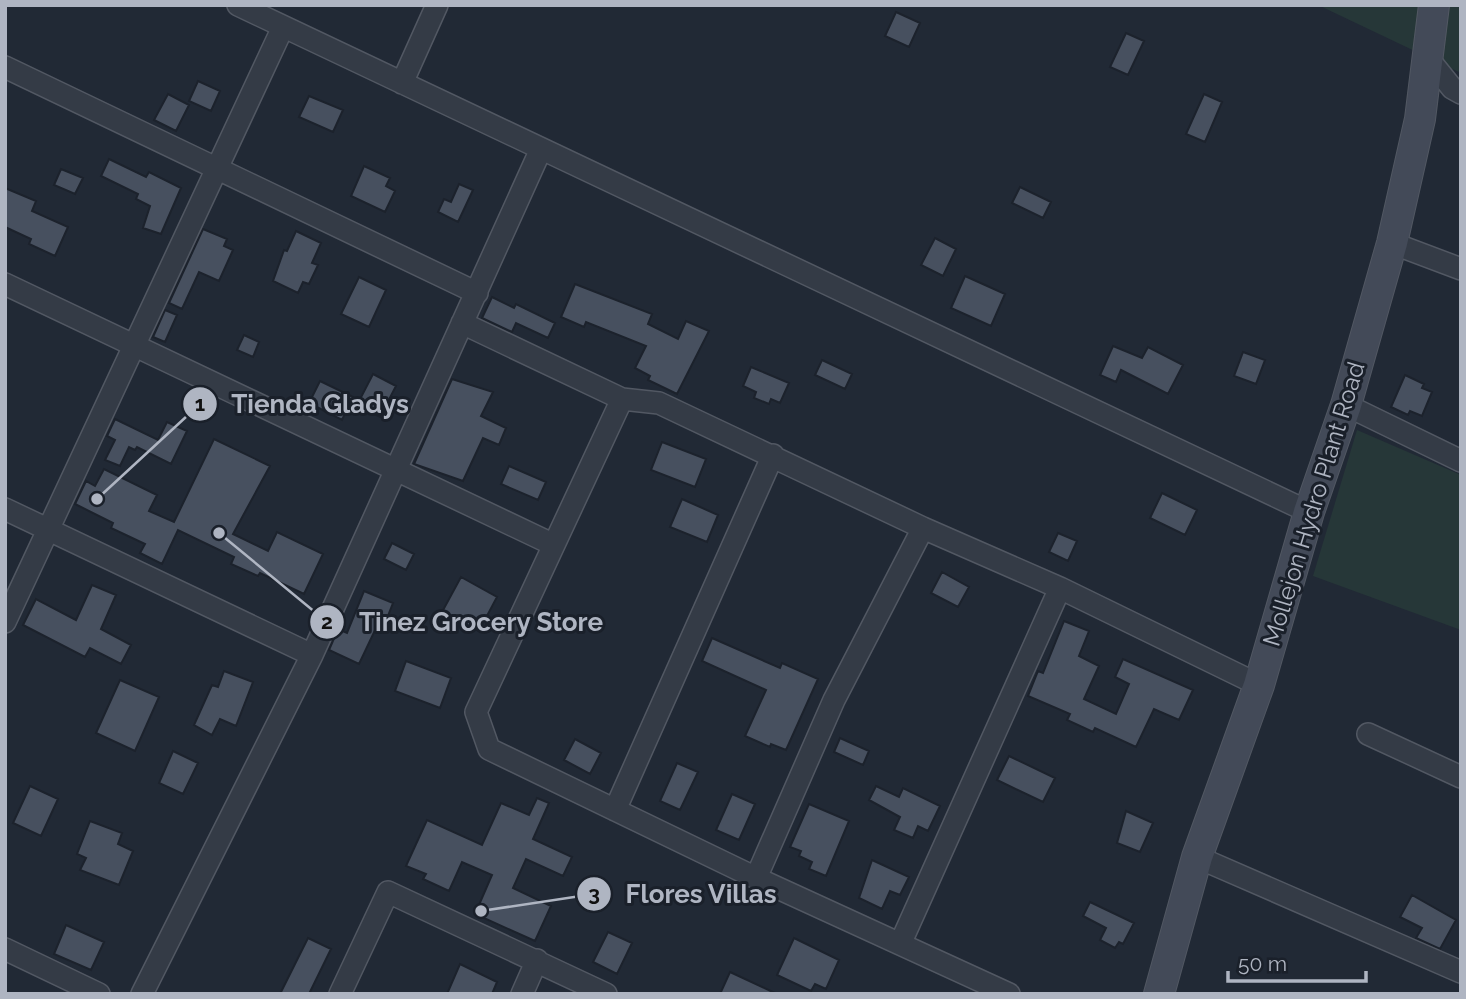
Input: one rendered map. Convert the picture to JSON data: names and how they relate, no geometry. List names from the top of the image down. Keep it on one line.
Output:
{"streets":{"street":["Mollejon Hydro Plant Road"]},"places":["Tienda Gladys","Tinez Grocery Store","Flores Villas"],"scale_bar":"50 m"}
